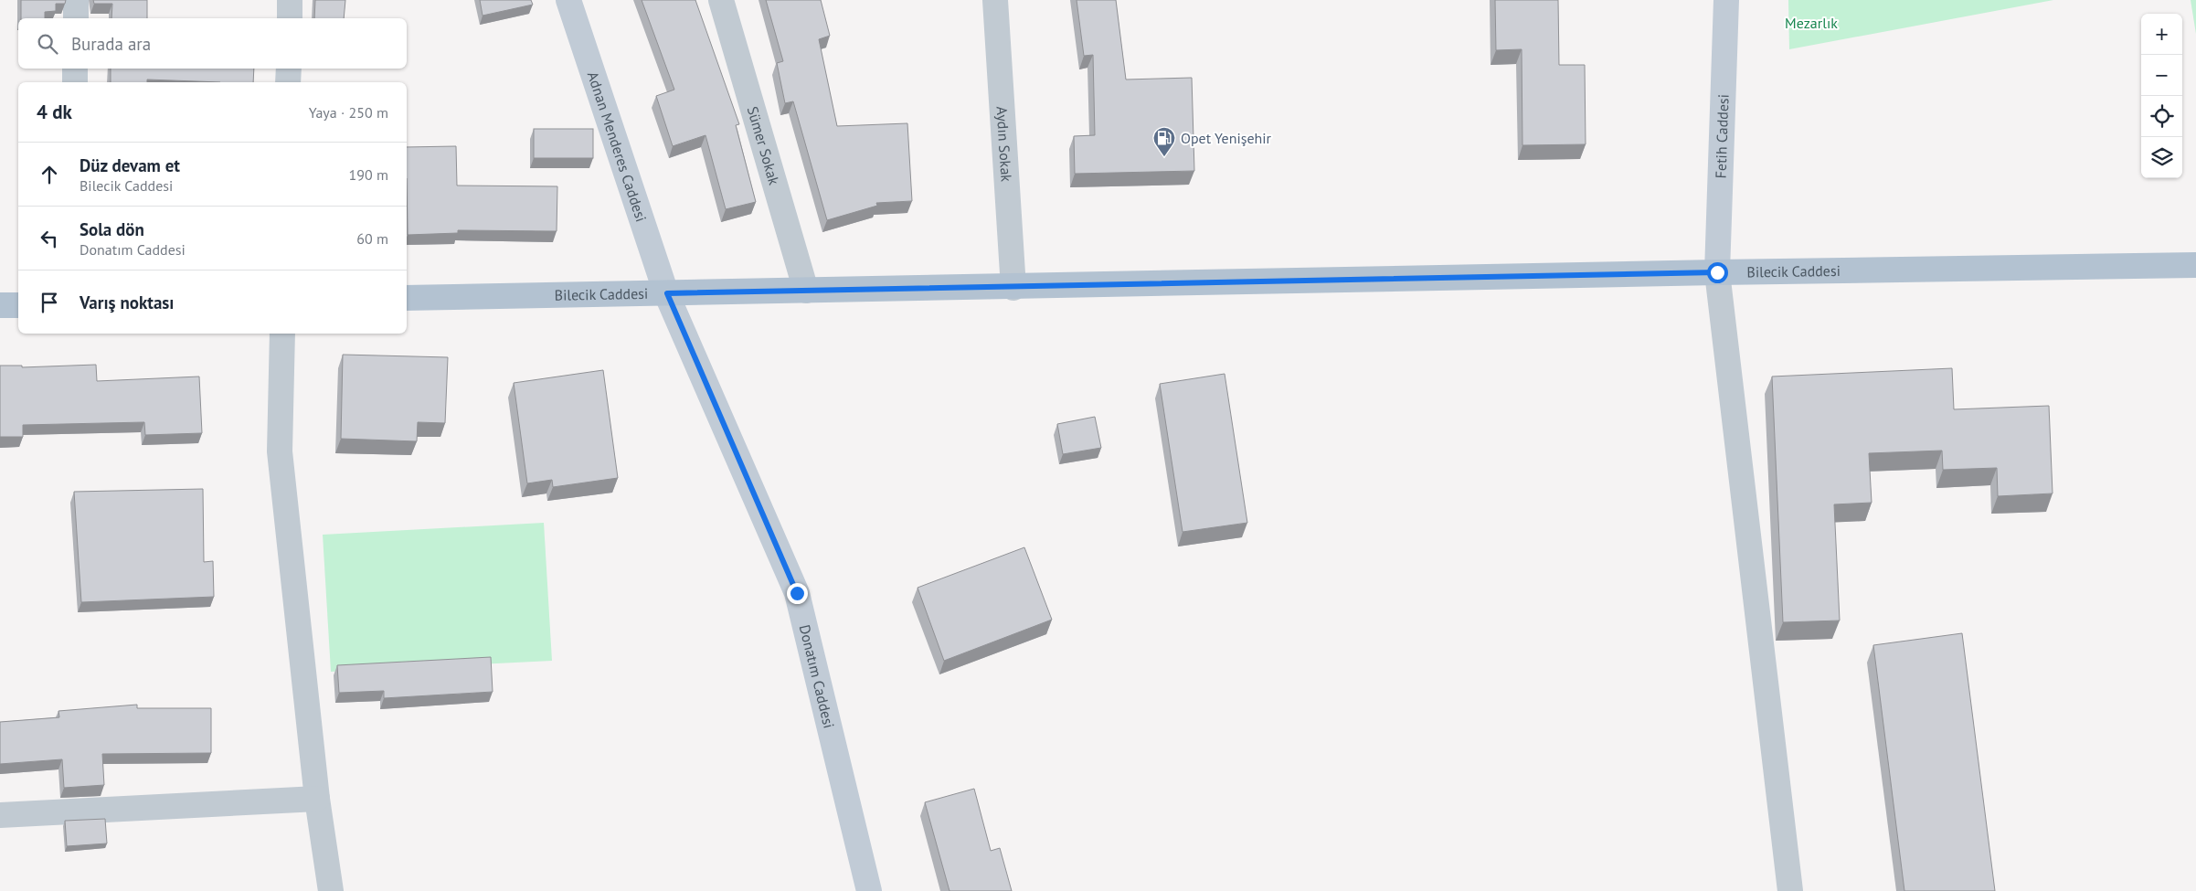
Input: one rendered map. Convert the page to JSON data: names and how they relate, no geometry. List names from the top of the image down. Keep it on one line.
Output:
{"streets":{"main road":["Bilecik Caddesi"],"street":["Fetih Caddesi","Aydın Sokak","Sümer Sokak","Adnan Menderes Caddesi","Donatım Caddesi"]},"crossings":[["Fetih Caddesi","Bilecik Caddesi"],["Aydın Sokak","Bilecik Caddesi"],["Sümer Sokak","Bilecik Caddesi"],["Adnan Menderes Caddesi","Bilecik Caddesi"],["Adnan Menderes Caddesi","Donatım Caddesi"],["Bilecik Caddesi","Donatım Caddesi"]],"parks":["Mezarlık"],"places":{"fuel station":["Opet Yenişehir"]},"page":{"map_buttons":["+","−"],"search":"Burada ara","heading":["4 dk","Yaya · 250 m"],"list":[["Düz devam et","Bilecik Caddesi","190 m"],["Sola dön","Donatım Caddesi","60 m"],"Varış noktası"]}}
